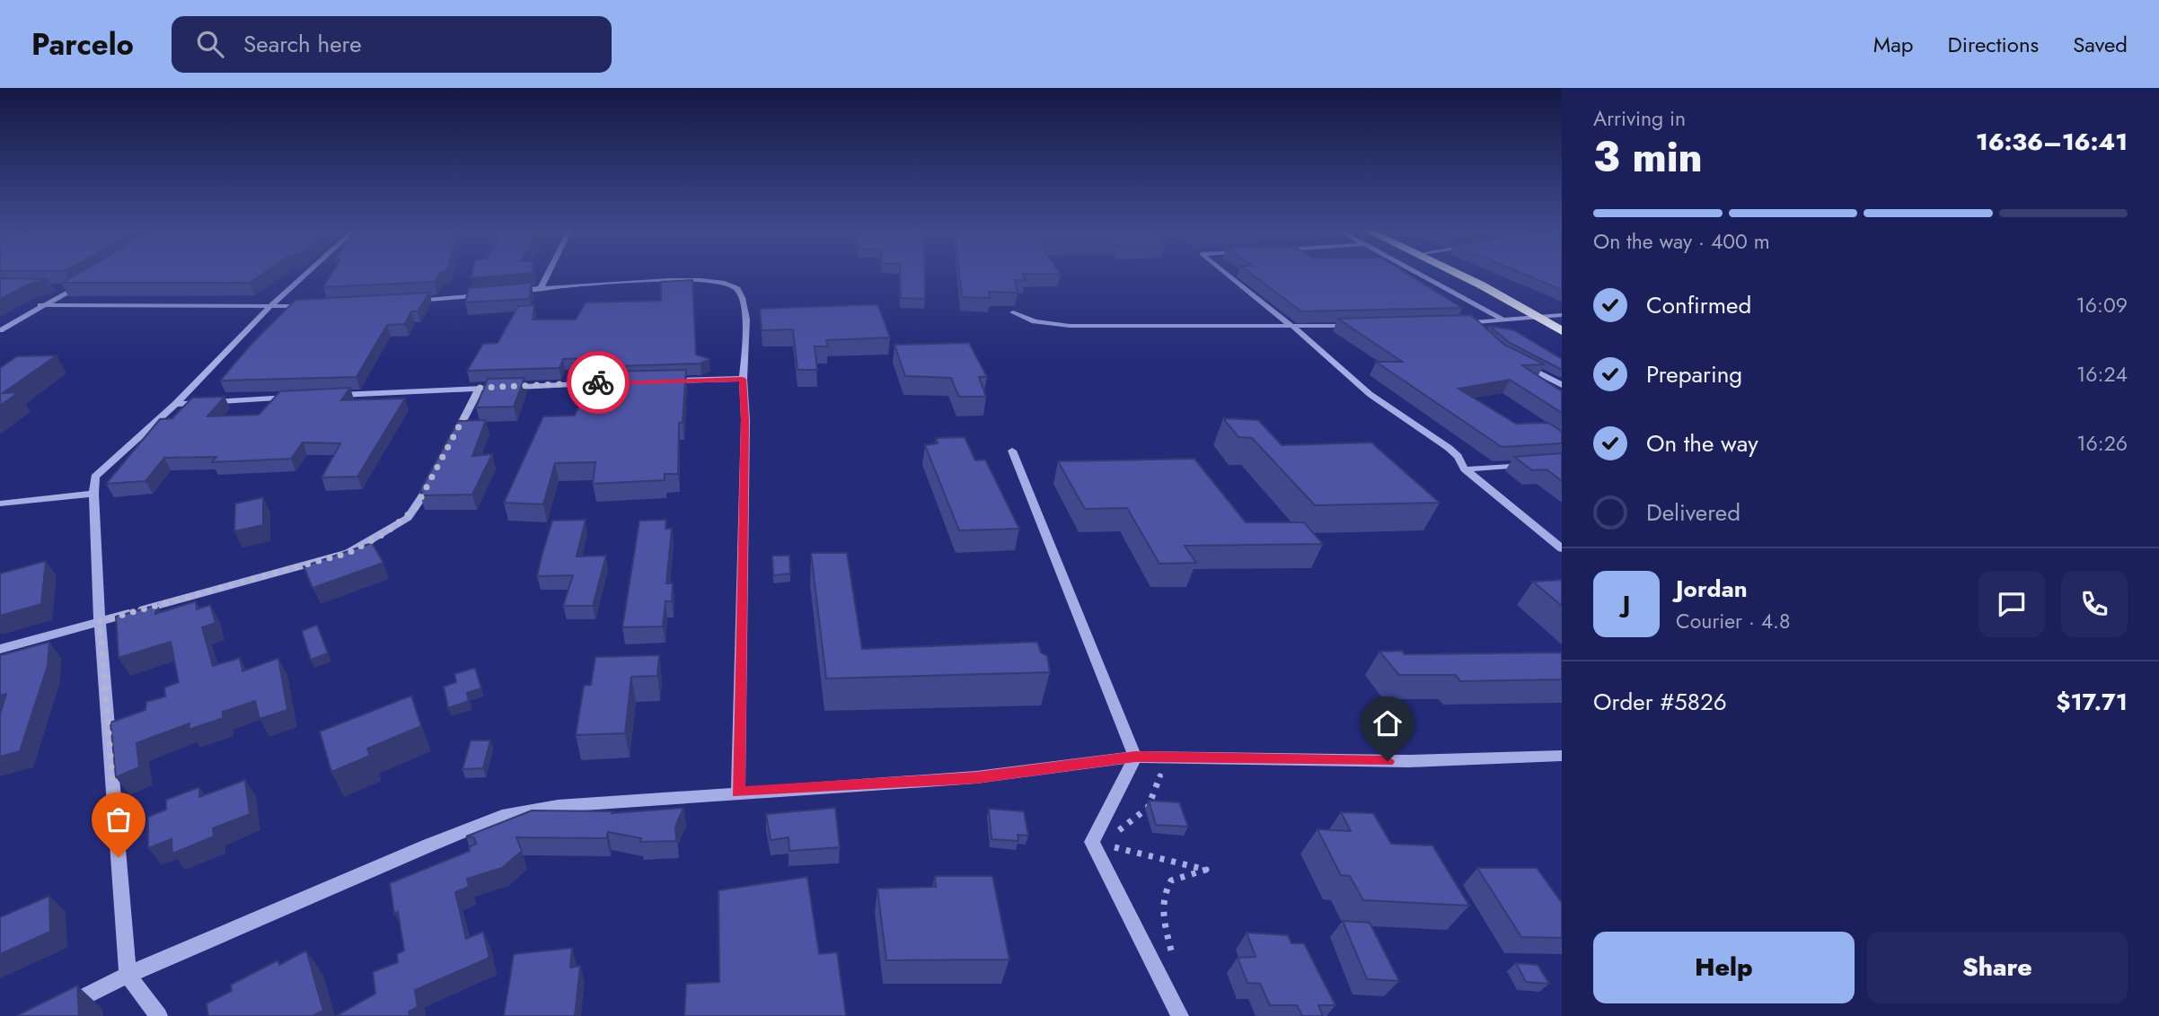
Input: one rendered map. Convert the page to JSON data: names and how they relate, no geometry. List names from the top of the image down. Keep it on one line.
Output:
{"page":{"header":"Parcelo","search":"Search here","nav":["Map","Directions","Saved"],"heading":["3 min","Arriving in","16:36–16:41"],"panel":["Jordan","Courier · 4.8","Order #5826","$17.71"],"bar":"On the way · 400 m","list":[["Confirmed","16:09"],["Preparing","16:24"],["On the way","16:26"],"Delivered"],"round":"J","buttons":["Help","Share"]}}
